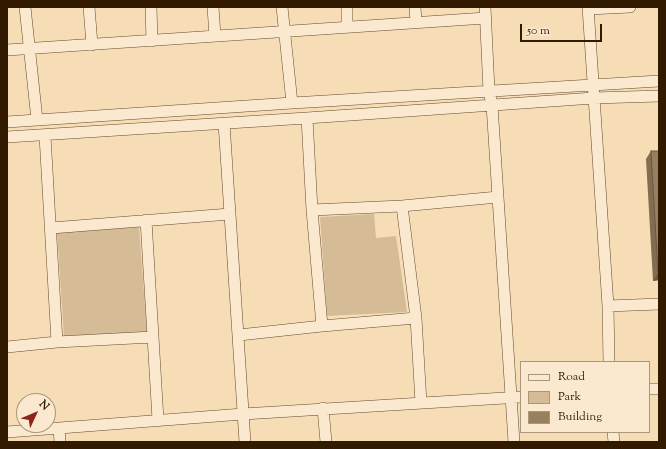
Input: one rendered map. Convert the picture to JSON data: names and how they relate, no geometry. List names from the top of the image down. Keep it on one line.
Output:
{"legend":["Road","Park","Building"],"scale_bar":"50 m","north":"top right"}
